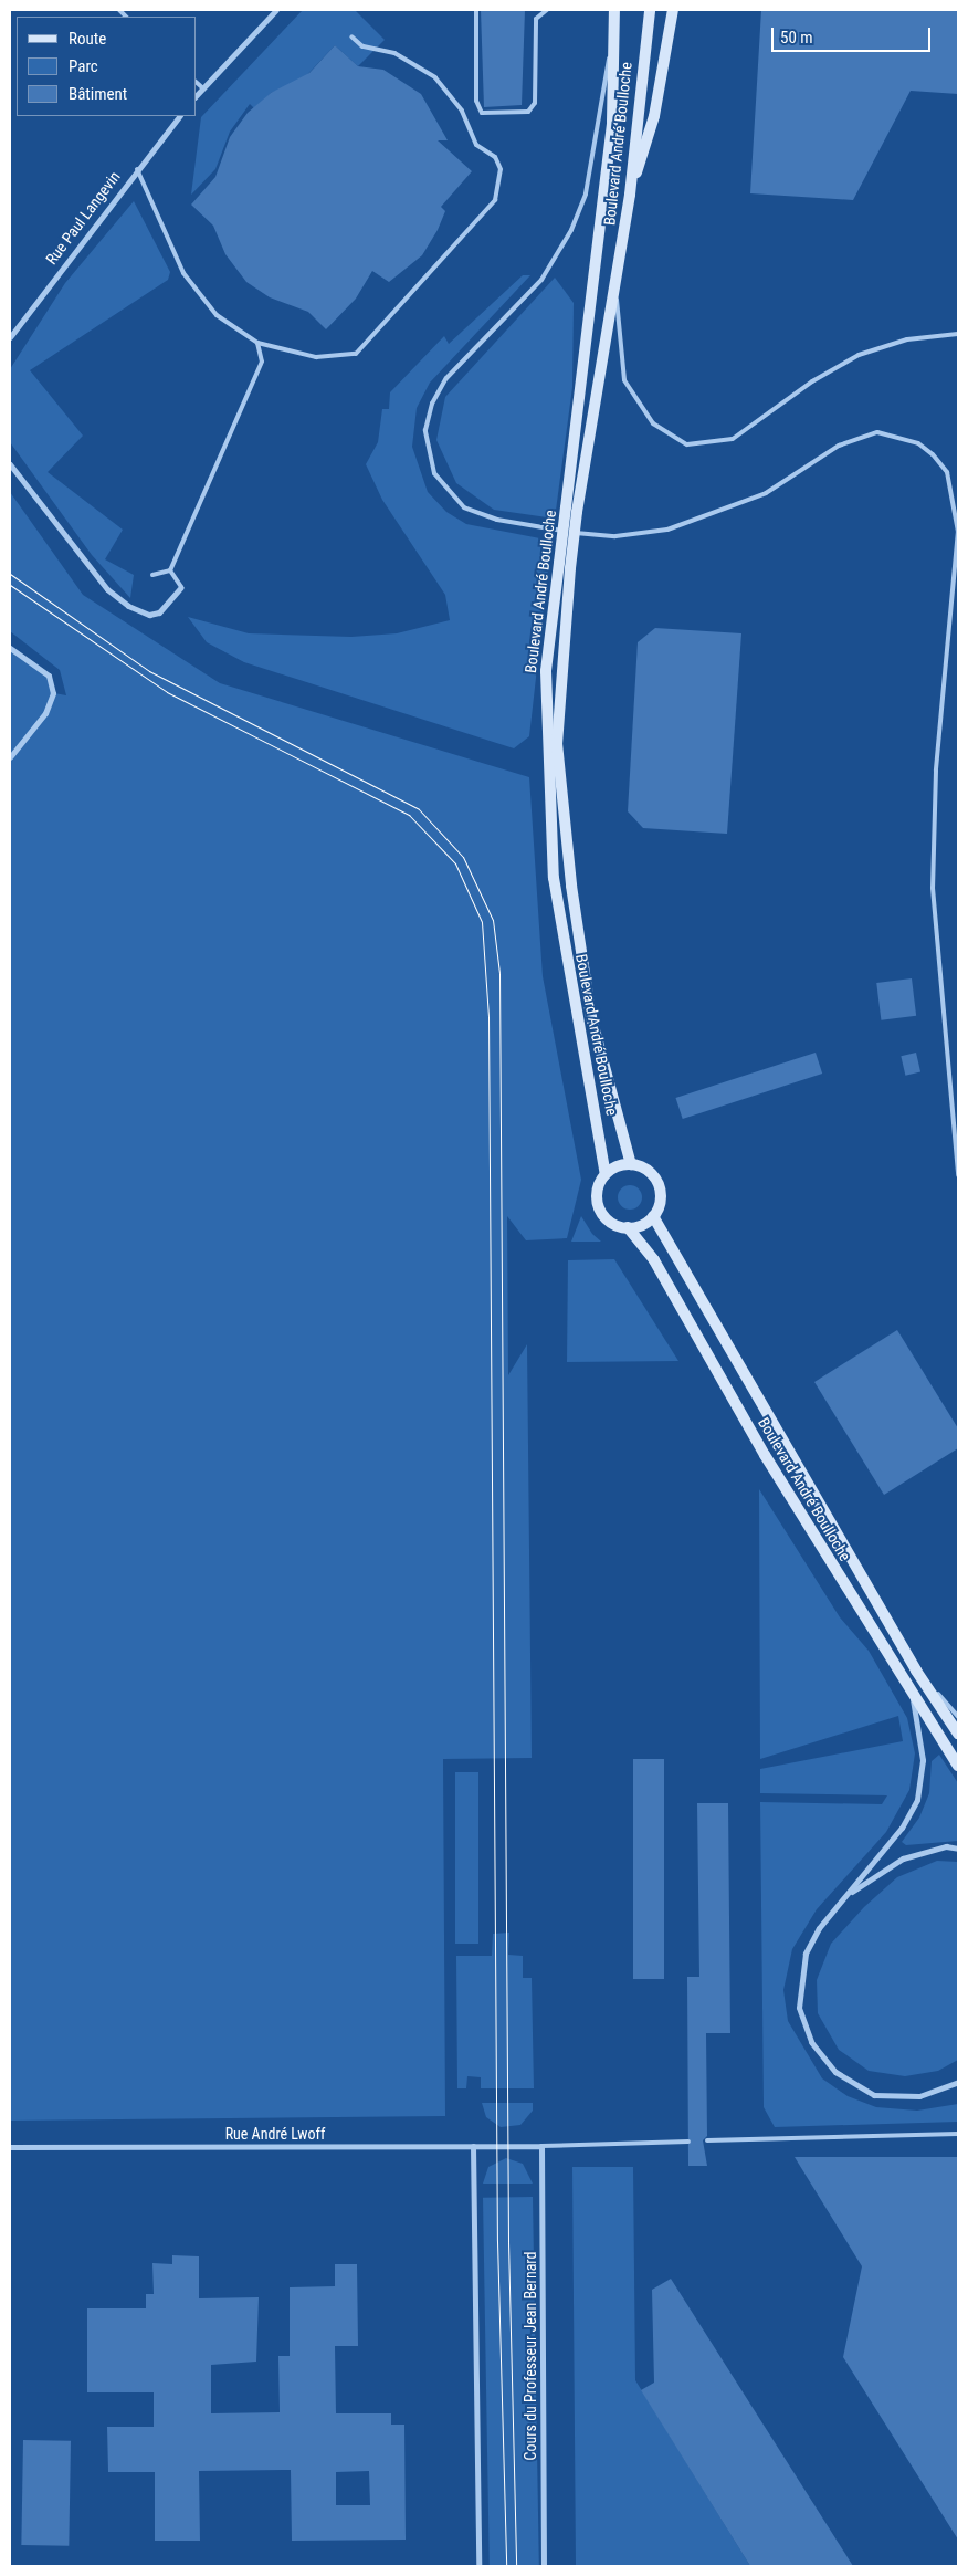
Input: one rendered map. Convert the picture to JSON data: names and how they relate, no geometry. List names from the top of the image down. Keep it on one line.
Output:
{"streets":{"main road":["Boulevard André Boulloche"],"street":["Rue Paul Langevin","Rue André Lwoff","Cours du Professeur Jean Bernard"]},"crossings":[["Rue André Lwoff","Cours du Professeur Jean Bernard"]],"legend":["Route","Parc","Bâtiment"],"scale_bar":"50 m"}
